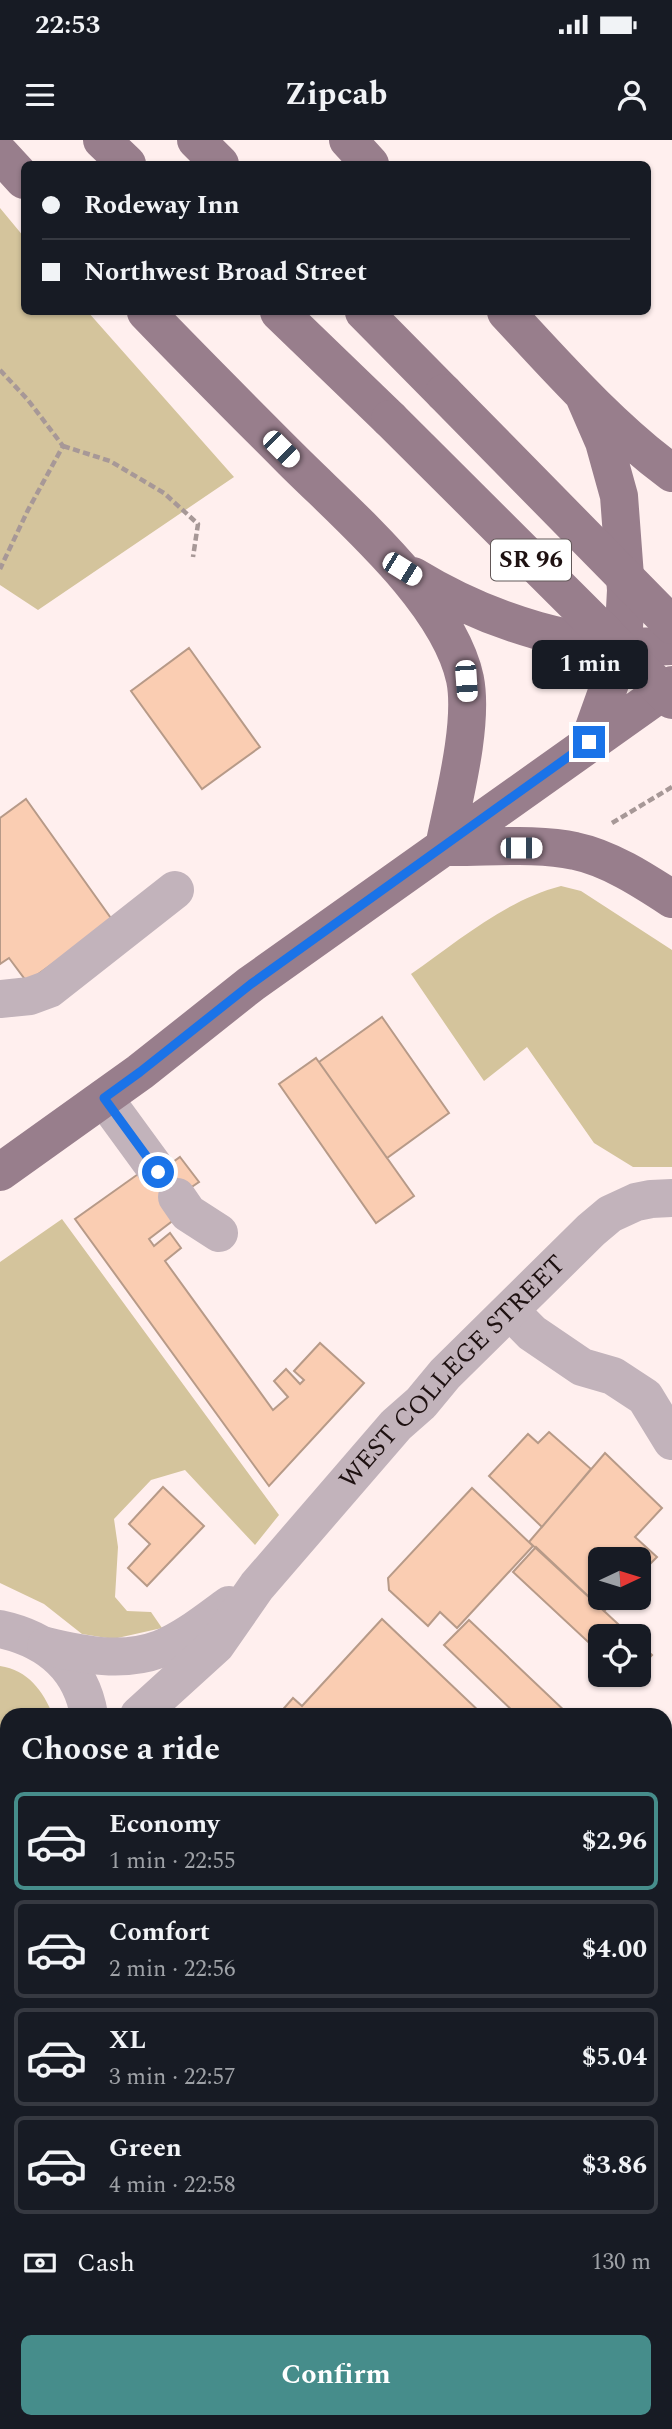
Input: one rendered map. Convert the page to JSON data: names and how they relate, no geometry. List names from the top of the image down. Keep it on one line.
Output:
{"streets":{"main road":["SR 96"],"street":["WEST COLLEGE STREET"]},"north":"right","page":{"status":"22:53","header":"Zipcab","banner":["Rodeway Inn","Northwest Broad Street"],"bubble":"1 min","heading":"Choose a ride","list":[{"name":"Economy","note":"1 min · 22:55","value":"$2.96"},{"name":"Comfort","note":"2 min · 22:56","value":"$4.00"},{"name":"XL","note":"3 min · 22:57","value":"$5.04"},{"name":"Green","note":"4 min · 22:58","value":"$3.86"}],"pay":["Cash","130 m"],"buttons":"Confirm"}}
